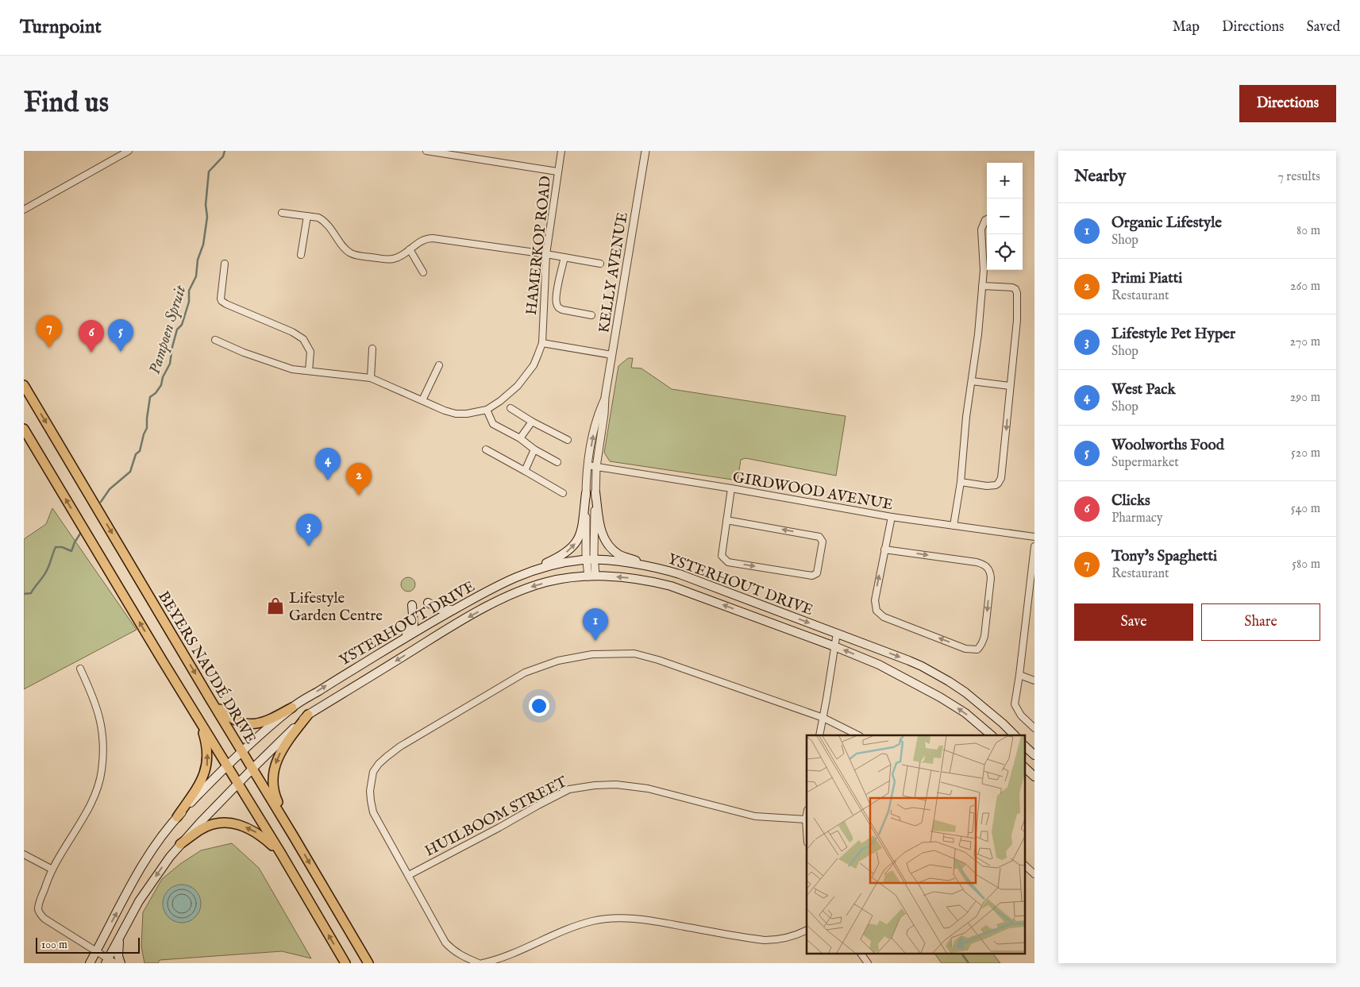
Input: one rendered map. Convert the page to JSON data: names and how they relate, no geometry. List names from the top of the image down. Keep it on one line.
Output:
{"streets":{"main road":["YSTERHOUT DRIVE","BEYERS NAUDÉ DRIVE"],"street":["HAMERKOP ROAD","KELLY AVENUE","GIRDWOOD AVENUE","HUILBOOM STREET"]},"crossings":[["KELLY AVENUE","GIRDWOOD AVENUE"],["KELLY AVENUE","YSTERHOUT DRIVE"],["YSTERHOUT DRIVE","BEYERS NAUDÉ DRIVE"]],"water":["Pampoen Spruit"],"places":{"shop":["Lifestyle Garden Centre"]},"scale_bar":"100 m","page":{"header":"Turnpoint","nav":["Map","Directions","Saved"],"buttons":["Directions",["Save","Share"]],"title":"Find us","heading":["Nearby","7 results"],"map_buttons":["+","−"],"list":[{"mark":"1","name":"Organic Lifestyle","note":"Shop","value":"80 m"},{"mark":"2","name":"Primi Piatti","note":"Restaurant","value":"260 m"},{"mark":"3","name":"Lifestyle Pet Hyper","note":"Shop","value":"270 m"},{"mark":"4","name":"West Pack","note":"Shop","value":"290 m"},{"mark":"5","name":"Woolworths Food","note":"Supermarket","value":"520 m"},{"mark":"6","name":"Clicks","note":"Pharmacy","value":"540 m"},{"mark":"7","name":"Tony's Spaghetti","note":"Restaurant","value":"580 m"}],"pins":["7","5","6","4","2","3","1"],"scale":"100 m"}}
